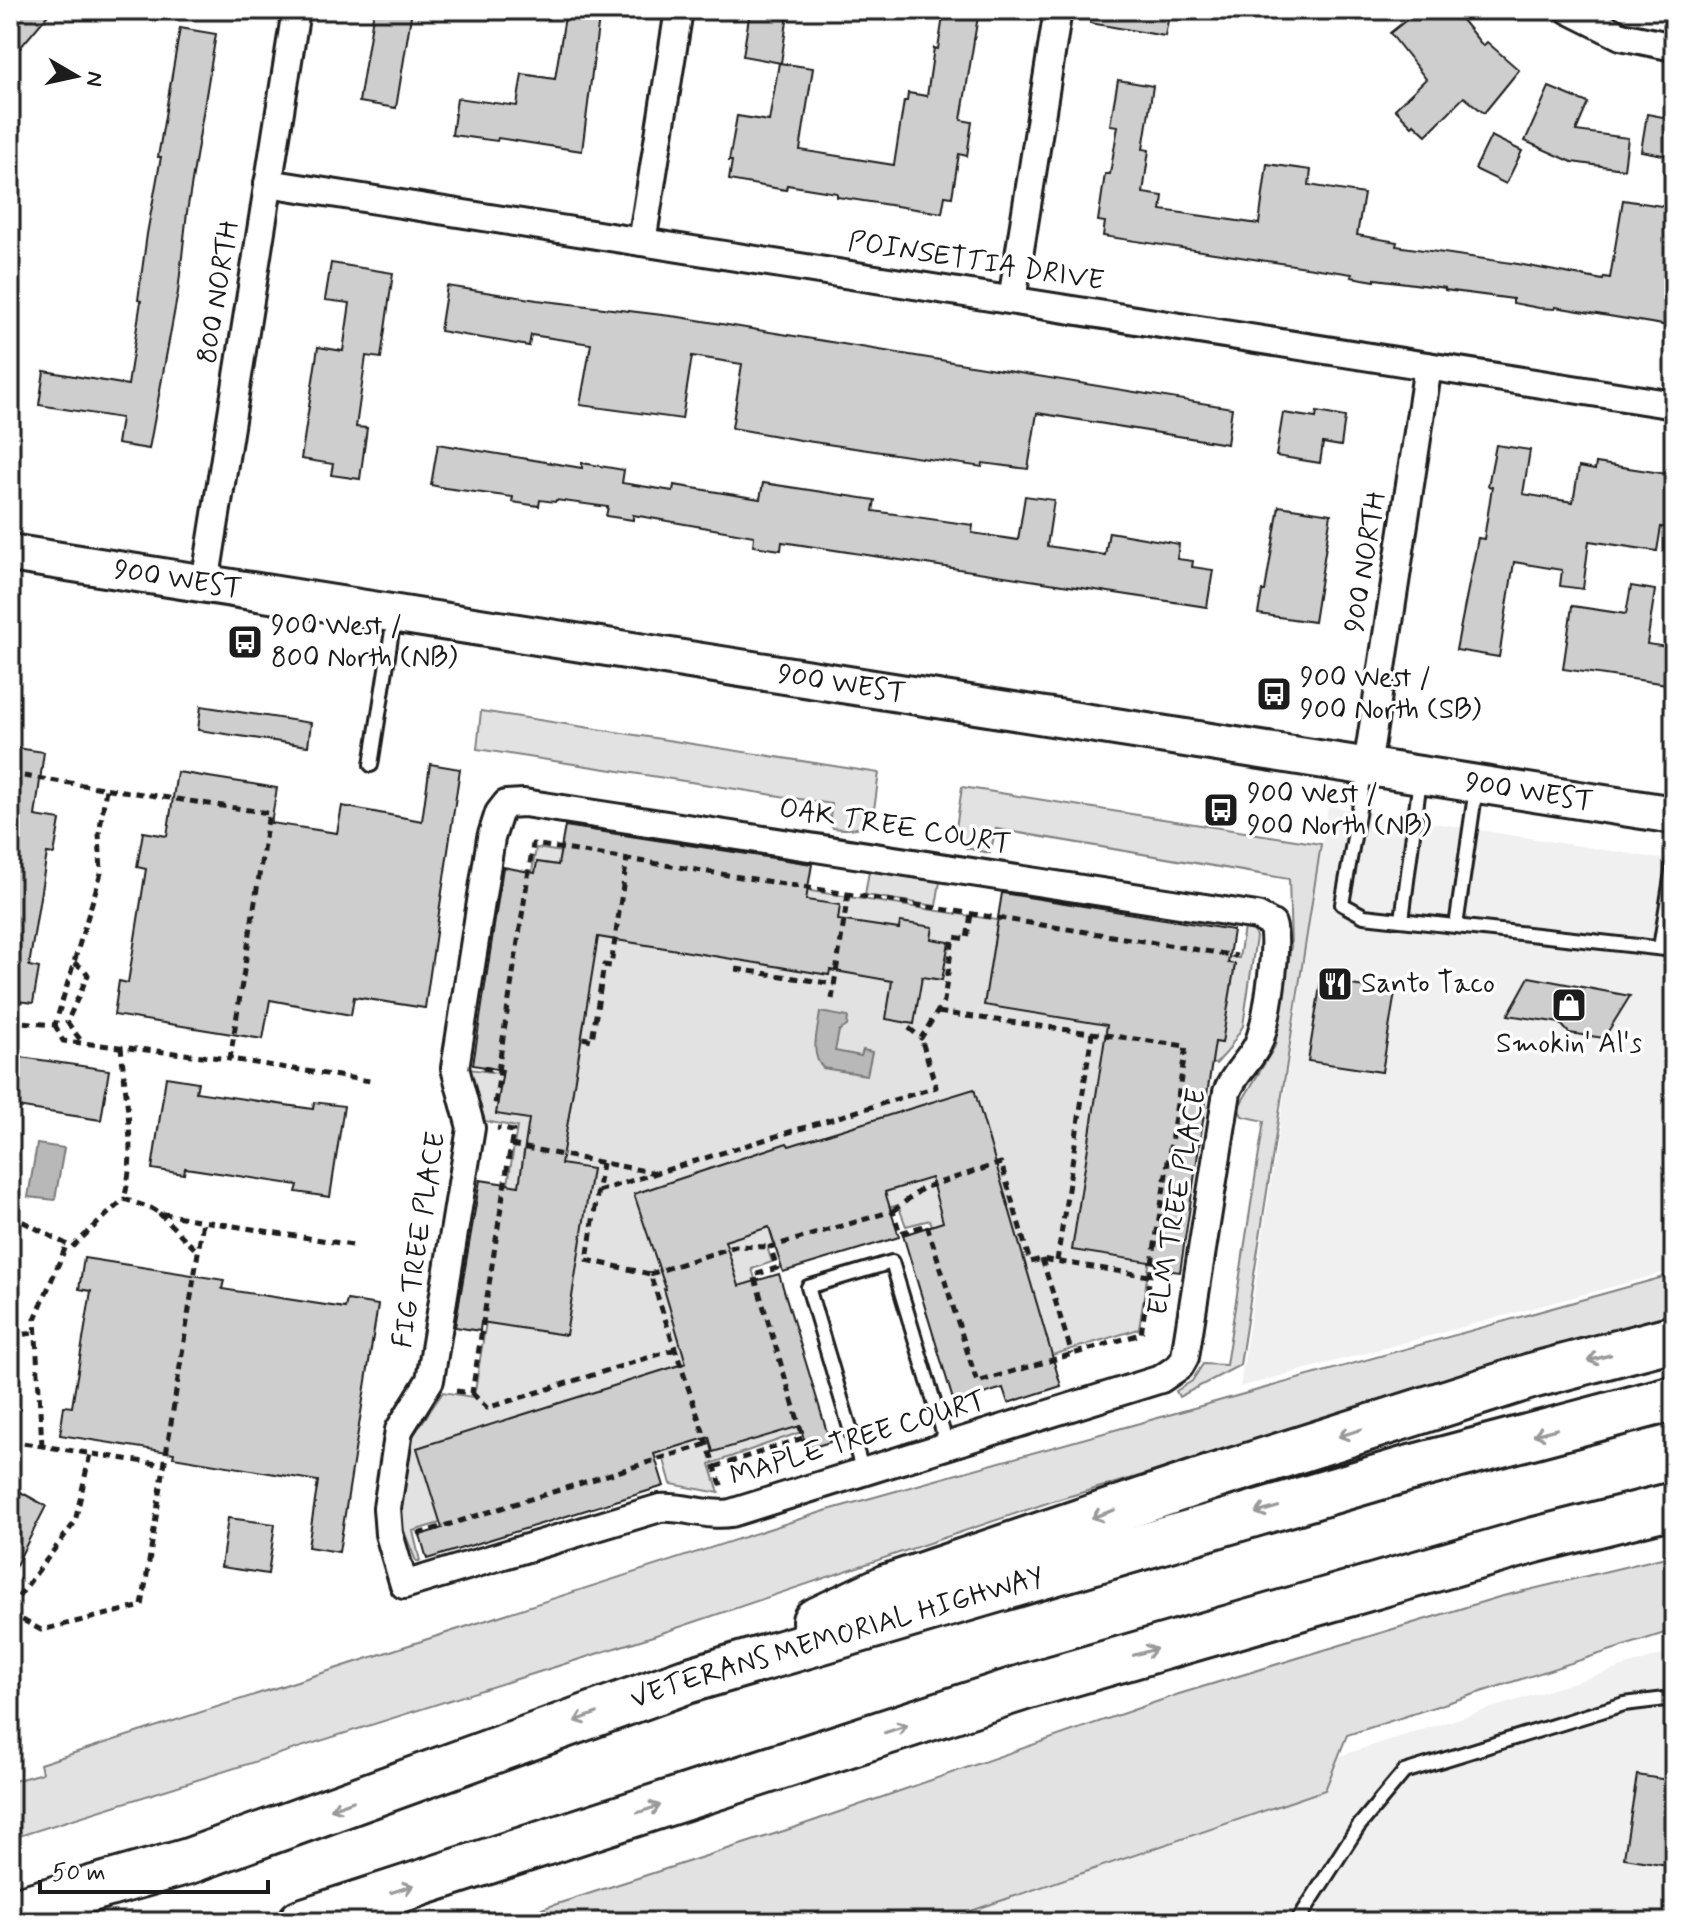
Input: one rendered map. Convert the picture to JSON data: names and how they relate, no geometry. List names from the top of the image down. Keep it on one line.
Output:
{"streets":{"highway":["VETERANS MEMORIAL HIGHWAY"],"main road":["900 WEST"],"street":["POINSETTIA DRIVE","800 NORTH","900 NORTH","OAK TREE COURT","ELM TREE PLACE","FIG TREE PLACE","MAPLE TREE COURT"]},"crossings":[["POINSETTIA DRIVE","800 NORTH"],["POINSETTIA DRIVE","900 NORTH"],["800 NORTH","900 WEST"],["900 NORTH","900 WEST"],["OAK TREE COURT","ELM TREE PLACE"],["OAK TREE COURT","FIG TREE PLACE"],["ELM TREE PLACE","MAPLE TREE COURT"],["FIG TREE PLACE","MAPLE TREE COURT"]],"places":{"bus stop":["900 West / 800 North (NB)","900 West / 900 North (SB)","900 West / 900 North (NB)"],"restaurant":["Santo Taco"],"shop":["Smokin' Al's"]},"scale_bar":"50 m","north":"right"}
